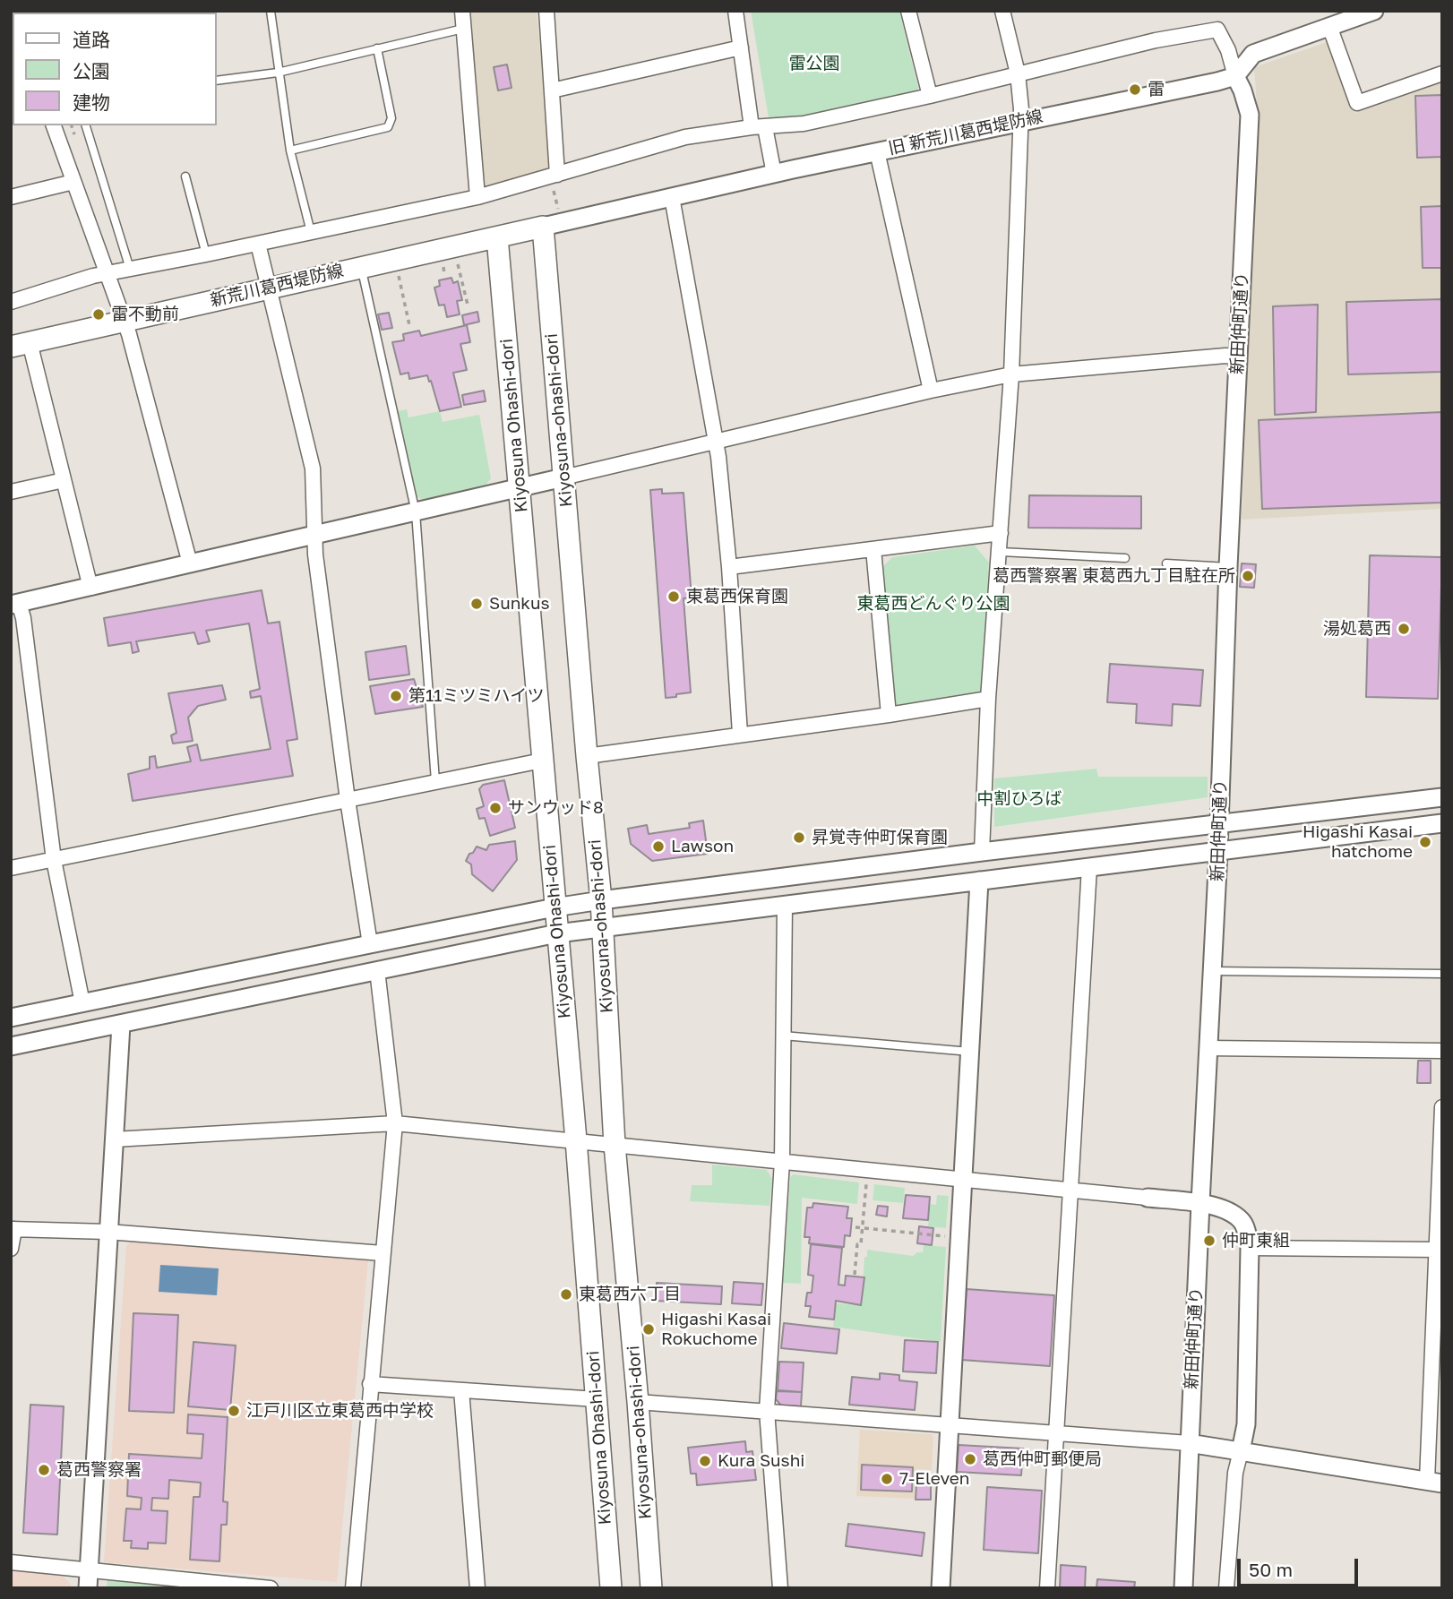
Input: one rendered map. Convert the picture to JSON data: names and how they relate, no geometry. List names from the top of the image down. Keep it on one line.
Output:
{"streets":{"main road":["新荒川葛西堤防線","Kiyosuna-ohashi-dori","Kiyosuna Ohashi-dori"],"street":["旧 新荒川葛西堤防線","新田仲町通り"]},"crossings":[["旧 新荒川葛西堤防線","新荒川葛西堤防線"],["旧 新荒川葛西堤防線","新田仲町通り"],["旧 新荒川葛西堤防線","Kiyosuna-ohashi-dori"],["新荒川葛西堤防線","Kiyosuna-ohashi-dori"],["新荒川葛西堤防線","Kiyosuna Ohashi-dori"]],"parks":["雷公園","東葛西どんぐり公園","中割ひろば"],"places":["雷","雷不動前","葛西警察署 東葛西九丁目駐在所","東葛西保育園","Sunkus","湯処葛西","第11ミツミハイツ","サンウッド8","昇覚寺仲町保育園","Higashi Kasai hatchome","Lawson","仲町東組","東葛西六丁目","Higashi Kasai Rokuchome","江戸川区立東葛西中学校","葛西仲町郵便局","Kura Sushi","葛西警察署","7-Eleven"],"legend":["道路","公園","建物"],"scale_bar":"50 m"}
